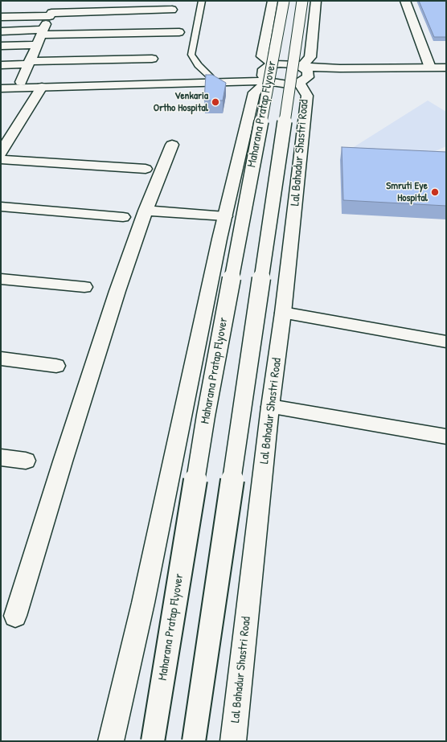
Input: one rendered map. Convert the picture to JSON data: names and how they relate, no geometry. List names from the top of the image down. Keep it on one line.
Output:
{"streets":{"street":["Maharana Pratap Flyover","Lal Bahadur Shastri Road"]},"places":["Venkaria Ortho Hospital","Smruti Eye Hospital"]}
